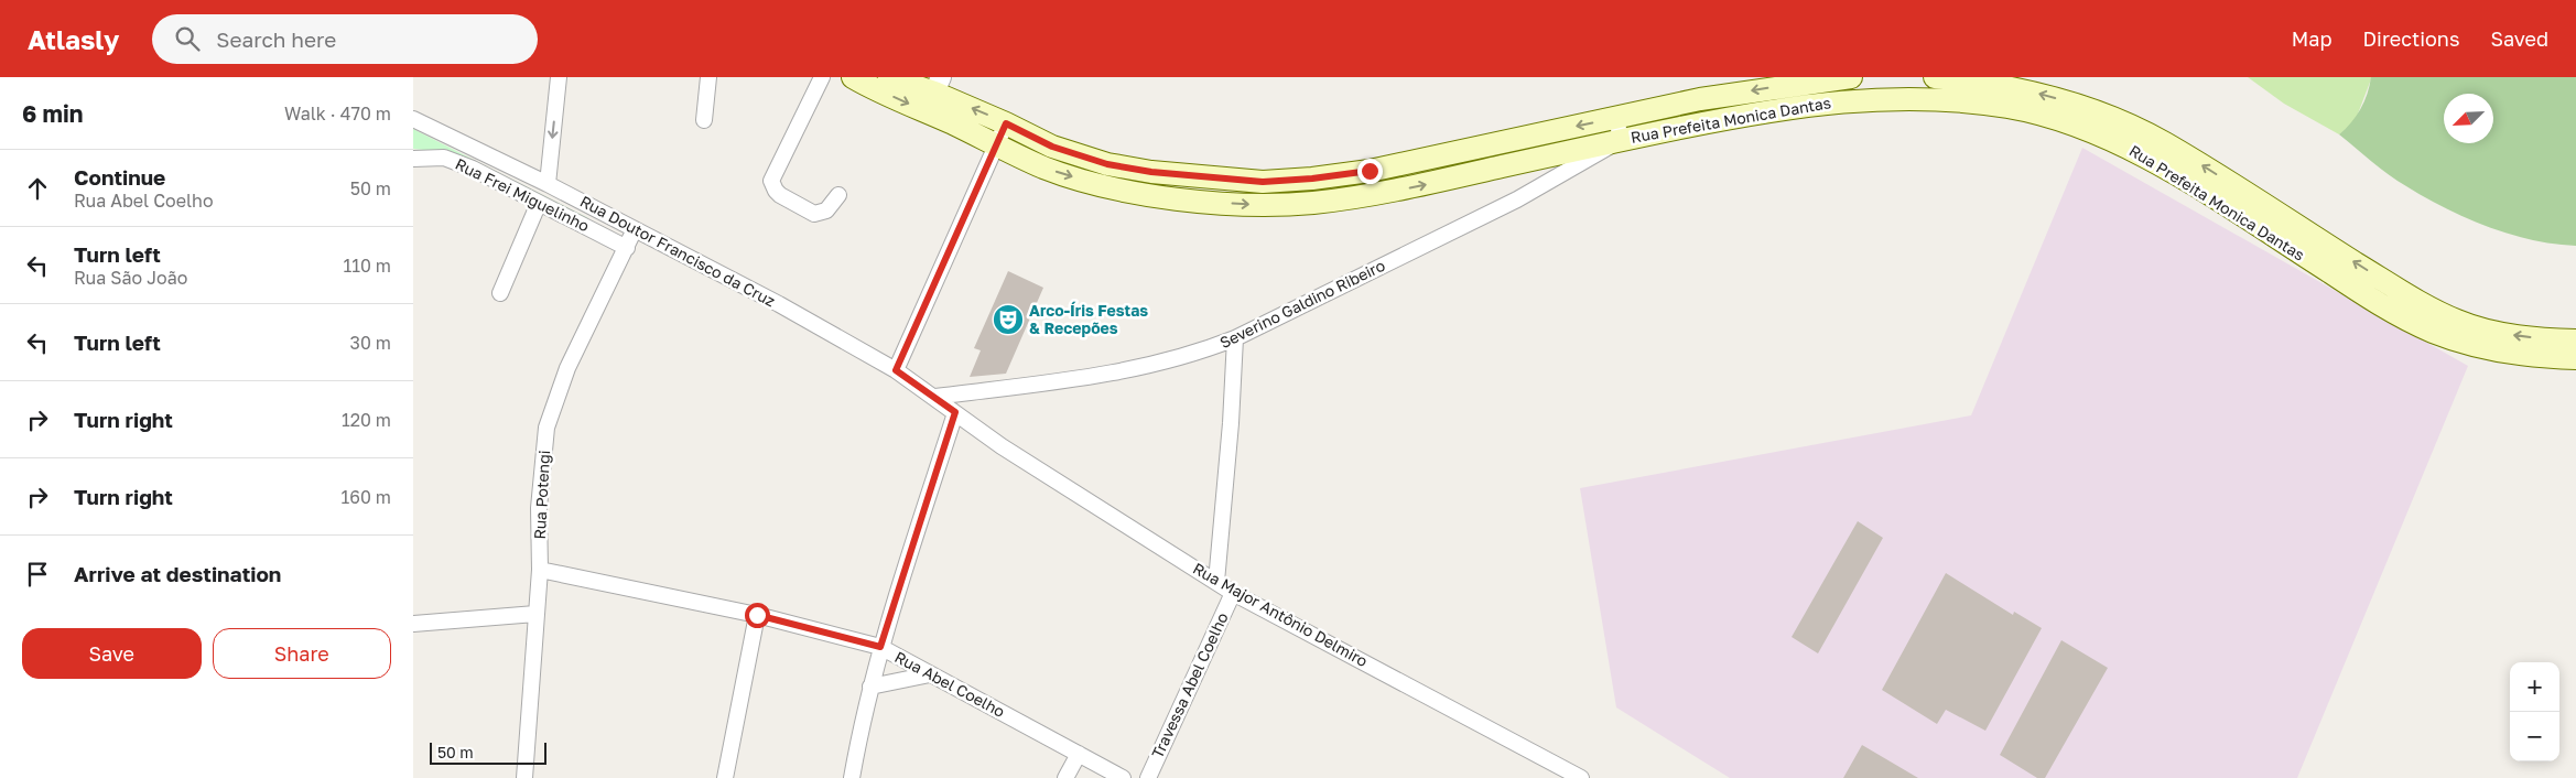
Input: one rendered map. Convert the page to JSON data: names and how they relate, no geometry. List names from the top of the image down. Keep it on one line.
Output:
{"streets":{"main road":["Rua Prefeita Monica Dantas"],"street":["Rua Frei Miguelinho","Rua Doutor Francisco da Cruz","Severino Galdino Ribeiro","Rua Potengi","Rua Major Antônio Delmiro","Rua Abel Coelho","Travessa Abel Coelho"]},"crossings":[["Rua Prefeita Monica Dantas","Severino Galdino Ribeiro"],["Rua Frei Miguelinho","Rua Potengi"],["Rua Doutor Francisco da Cruz","Severino Galdino Ribeiro"],["Rua Doutor Francisco da Cruz","Rua Potengi"],["Rua Doutor Francisco da Cruz","Rua Major Antônio Delmiro"],["Severino Galdino Ribeiro","Rua Major Antônio Delmiro"],["Rua Potengi","Rua Abel Coelho"],["Rua Major Antônio Delmiro","Travessa Abel Coelho"]],"places":{"theatre":["Arco-Íris Festas & Recepões"]},"scale_bar":"50 m","north":"bottom left","page":{"header":"Atlasly","search":"Search here","nav":["Map","Directions","Saved"],"heading":["6 min","Walk · 470 m"],"list":[["Continue","Rua Abel Coelho","50 m"],["Turn left","Rua São João","110 m"],["Turn left","30 m"],["Turn right","120 m"],["Turn right","160 m"],"Arrive at destination"],"buttons":["Save","Share"],"map_buttons":["+","−"],"scale":"50 m"}}
